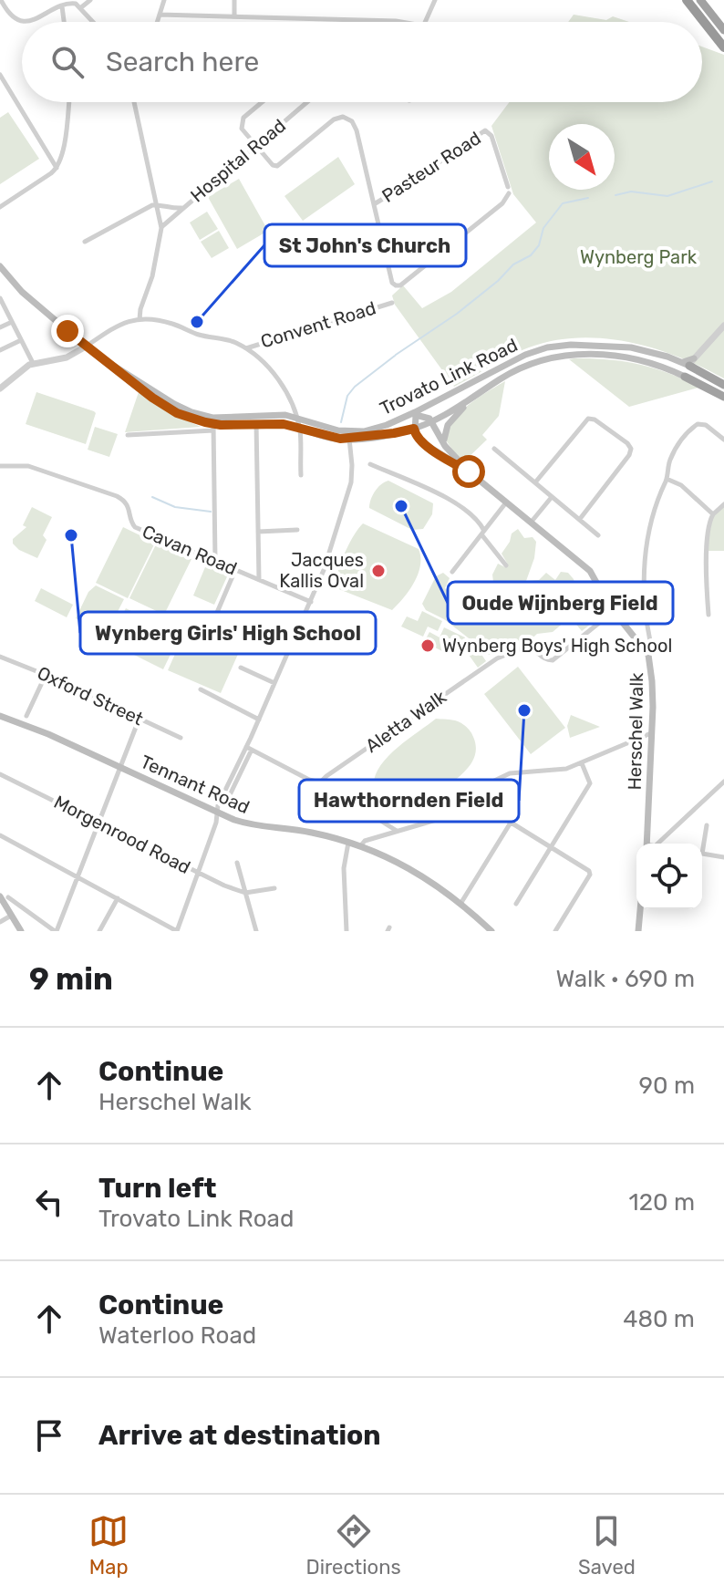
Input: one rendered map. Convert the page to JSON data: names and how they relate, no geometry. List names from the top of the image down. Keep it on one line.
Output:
{"streets":{"main road":["Trovato Link Road","Herschel Walk","Tennant Road"],"street":["Hospital Road","Pasteur Road","Convent Road","Cavan Road","Oxford Street","Aletta Walk","Morgenrood Road"]},"crossings":[["Pasteur Road","Convent Road"],["Trovato Link Road","Herschel Walk"],["Aletta Walk","Herschel Walk"]],"parks":["Wynberg Park"],"places":["St John's Church","Oude Wijnberg Field","Wynberg Girls' High School","Jacques Kallis Oval","Wynberg Boys' High School","Hawthornden Field"],"north":"bottom right","page":{"search":"Search here","heading":["9 min","Walk · 690 m"],"list":[["Continue","Herschel Walk","90 m"],["Turn left","Trovato Link Road","120 m"],["Continue","Waterloo Road","480 m"],"Arrive at destination"],"nav":["Map","Directions","Saved"]}}
